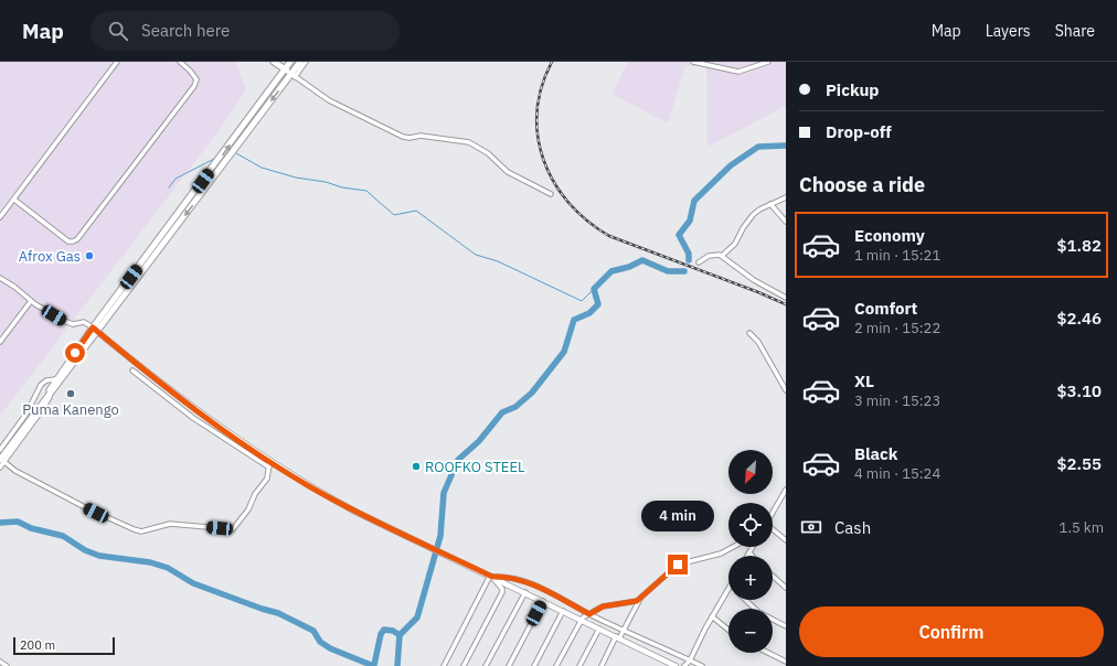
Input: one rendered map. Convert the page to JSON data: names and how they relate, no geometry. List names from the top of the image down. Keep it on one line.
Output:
{"places":["Afrox Gas","Puma Kanengo","ROOFKO STEEL"],"scale_bar":"200 m","north":"bottom left","page":{"header":"Map","search":"Search here","nav":["Map","Layers","Share"],"banner":["Pickup","Drop-off"],"heading":"Choose a ride","list":[{"name":"Economy","note":"1 min · 15:21","value":"$1.82"},{"name":"Comfort","note":"2 min · 15:22","value":"$2.46"},{"name":"XL","note":"3 min · 15:23","value":"$3.10"},{"name":"Black","note":"4 min · 15:24","value":"$2.55"}],"map_buttons":["+","−"],"bubble":"4 min","pay":["Cash","1.5 km"],"buttons":"Confirm","scale":"200 m"}}
